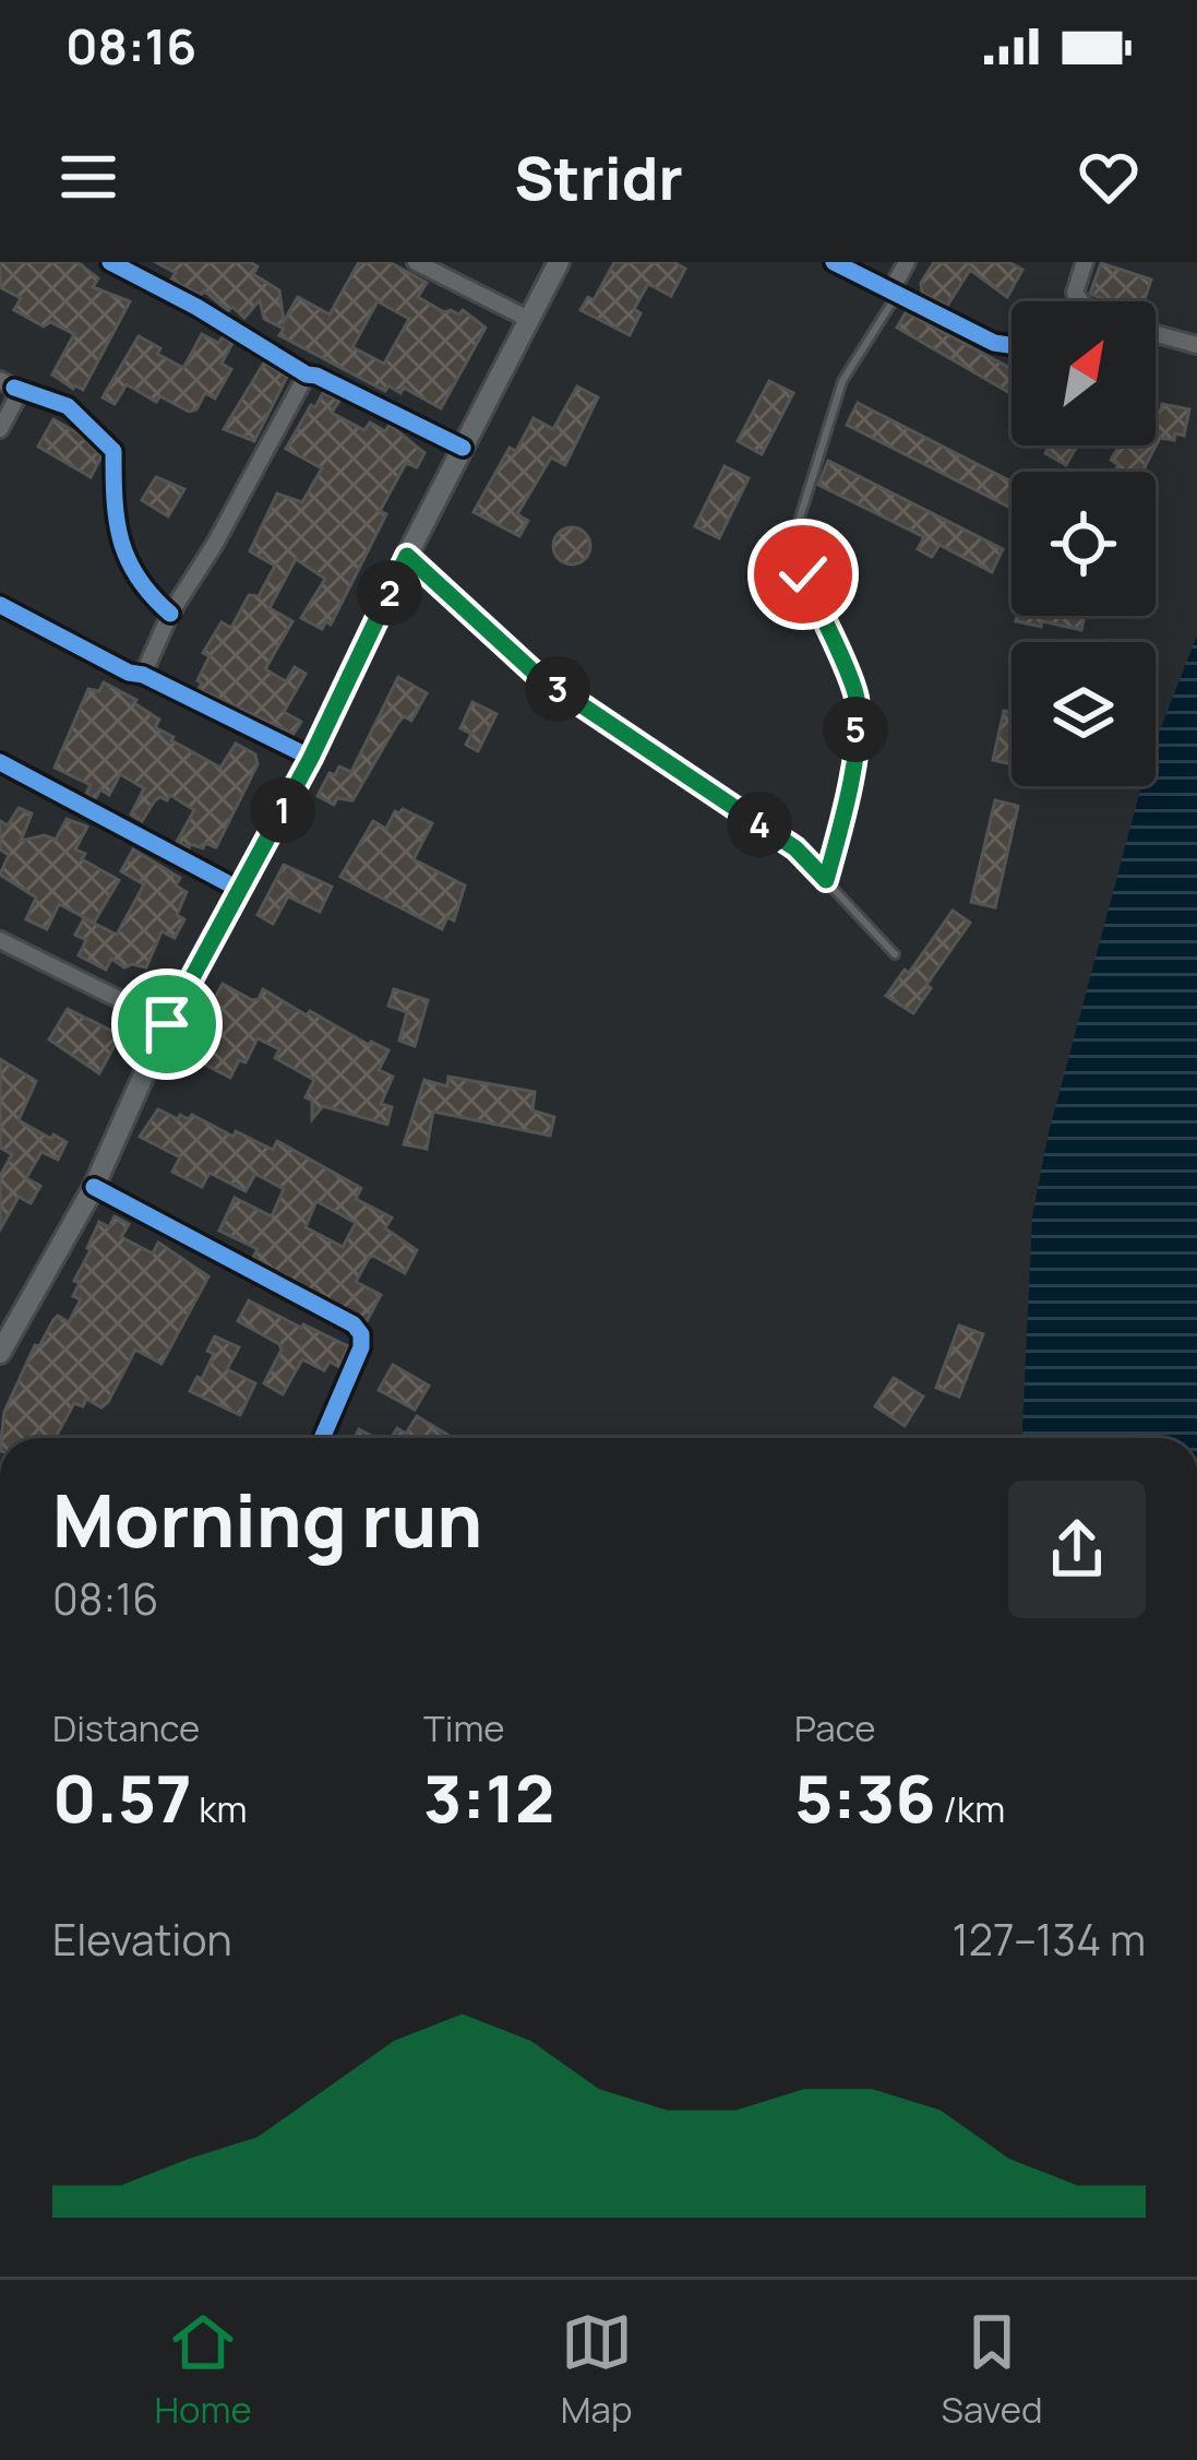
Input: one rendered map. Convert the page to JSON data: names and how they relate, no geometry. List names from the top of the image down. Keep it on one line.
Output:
{"north":"top right","page":{"status":"08:16","header":"Stridr","pins":["2","3","5","1","4"],"heading":["Morning run","08:16"],"stats":[["Distance","0.57 km"],["Time","3:12"],["Pace","5:36 /km"]],"chart":["Elevation","127–134 m"],"tabs":["Home","Map","Saved"]}}
